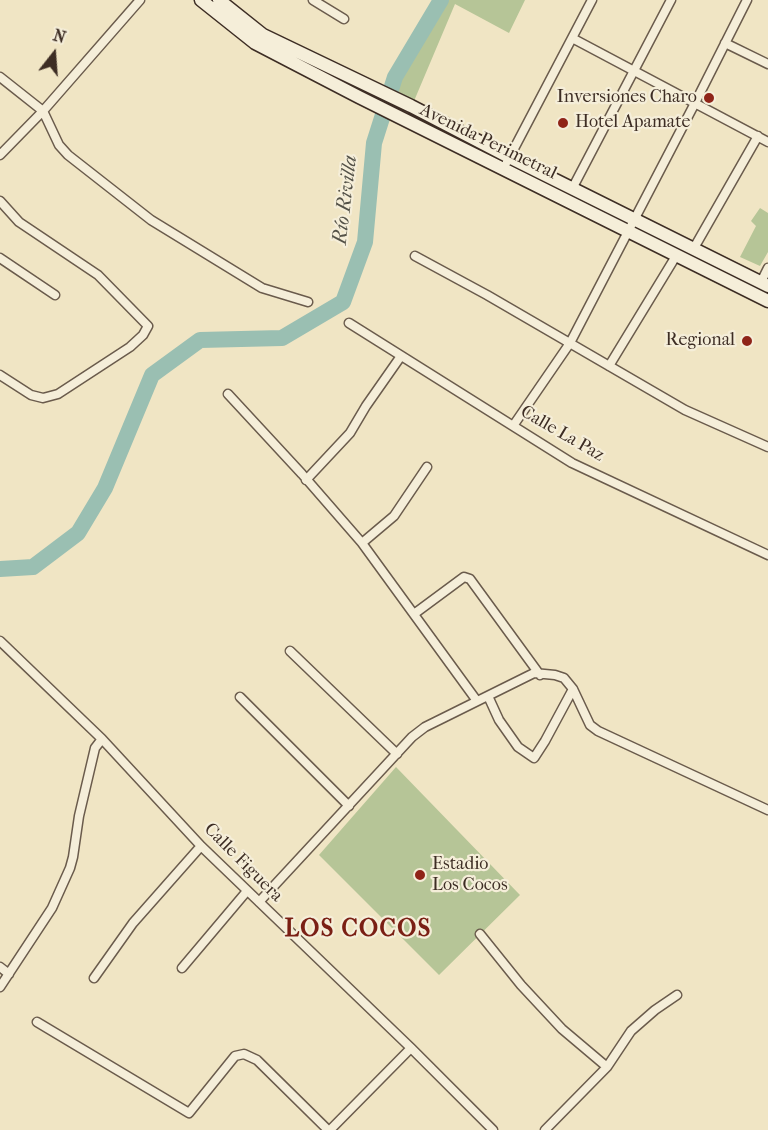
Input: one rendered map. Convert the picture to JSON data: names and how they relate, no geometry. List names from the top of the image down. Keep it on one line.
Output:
{"streets":{"main road":["Avenida Perimetral"],"street":["Calle La Paz","Calle Figuera"]},"districts":["LOS COCOS"],"water":["Río Rivilla"],"places":["Inversiones Charo","Hotel Apamate","Regional","Estadio Los Cocos"],"north":"top"}
